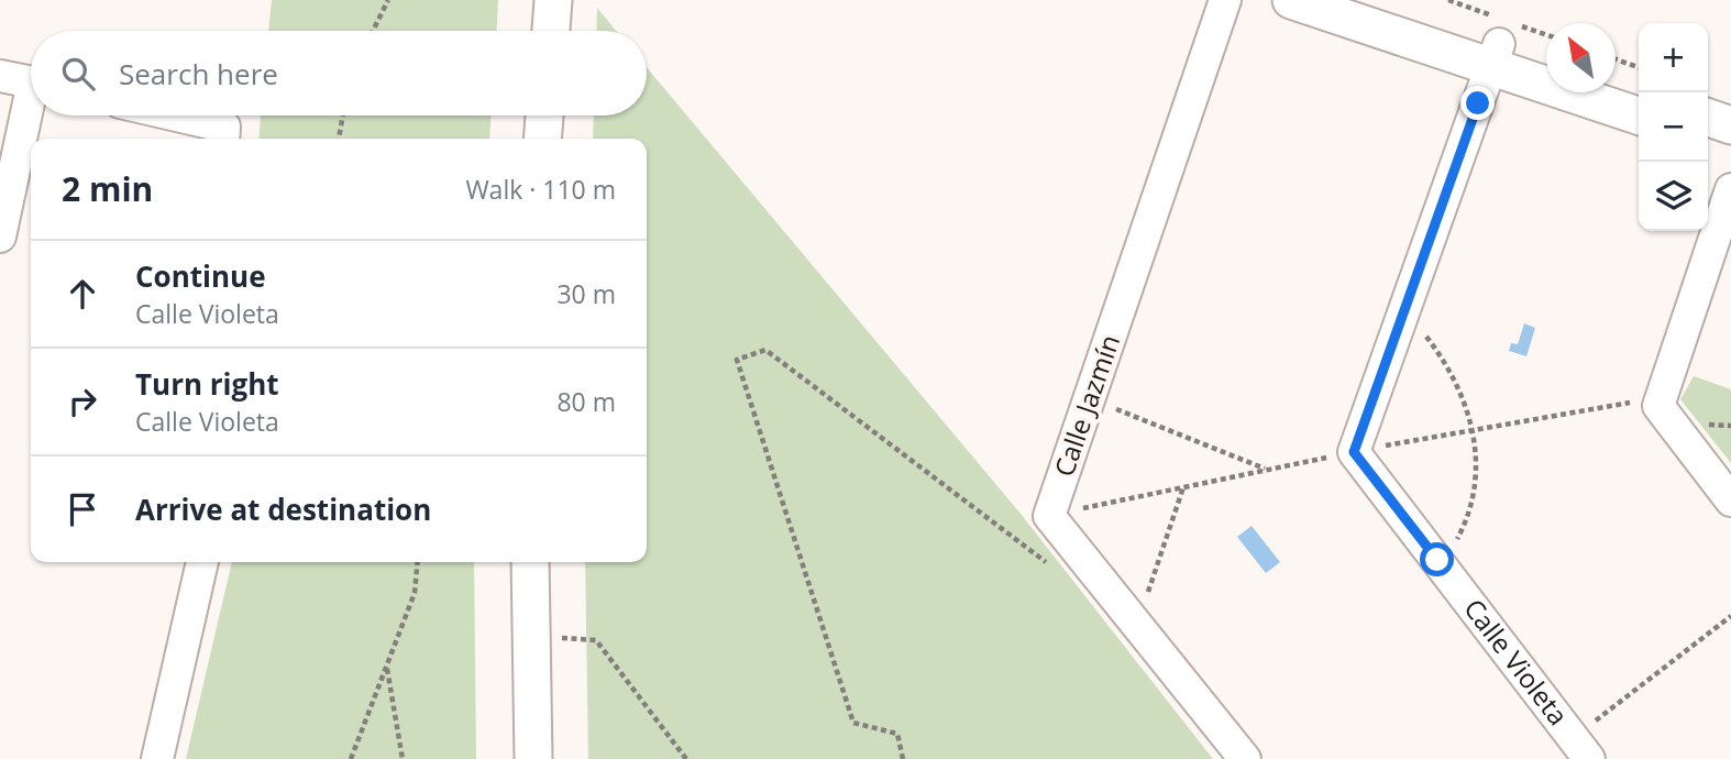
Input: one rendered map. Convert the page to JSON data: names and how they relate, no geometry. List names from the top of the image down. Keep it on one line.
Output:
{"streets":{"street":["Calle Jazmín","Calle Violeta"]},"north":"top left","page":{"map_buttons":["+","−"],"search":"Search here","heading":["2 min","Walk · 110 m"],"list":[["Continue","Calle Violeta","30 m"],["Turn right","Calle Violeta","80 m"],"Arrive at destination"]}}
